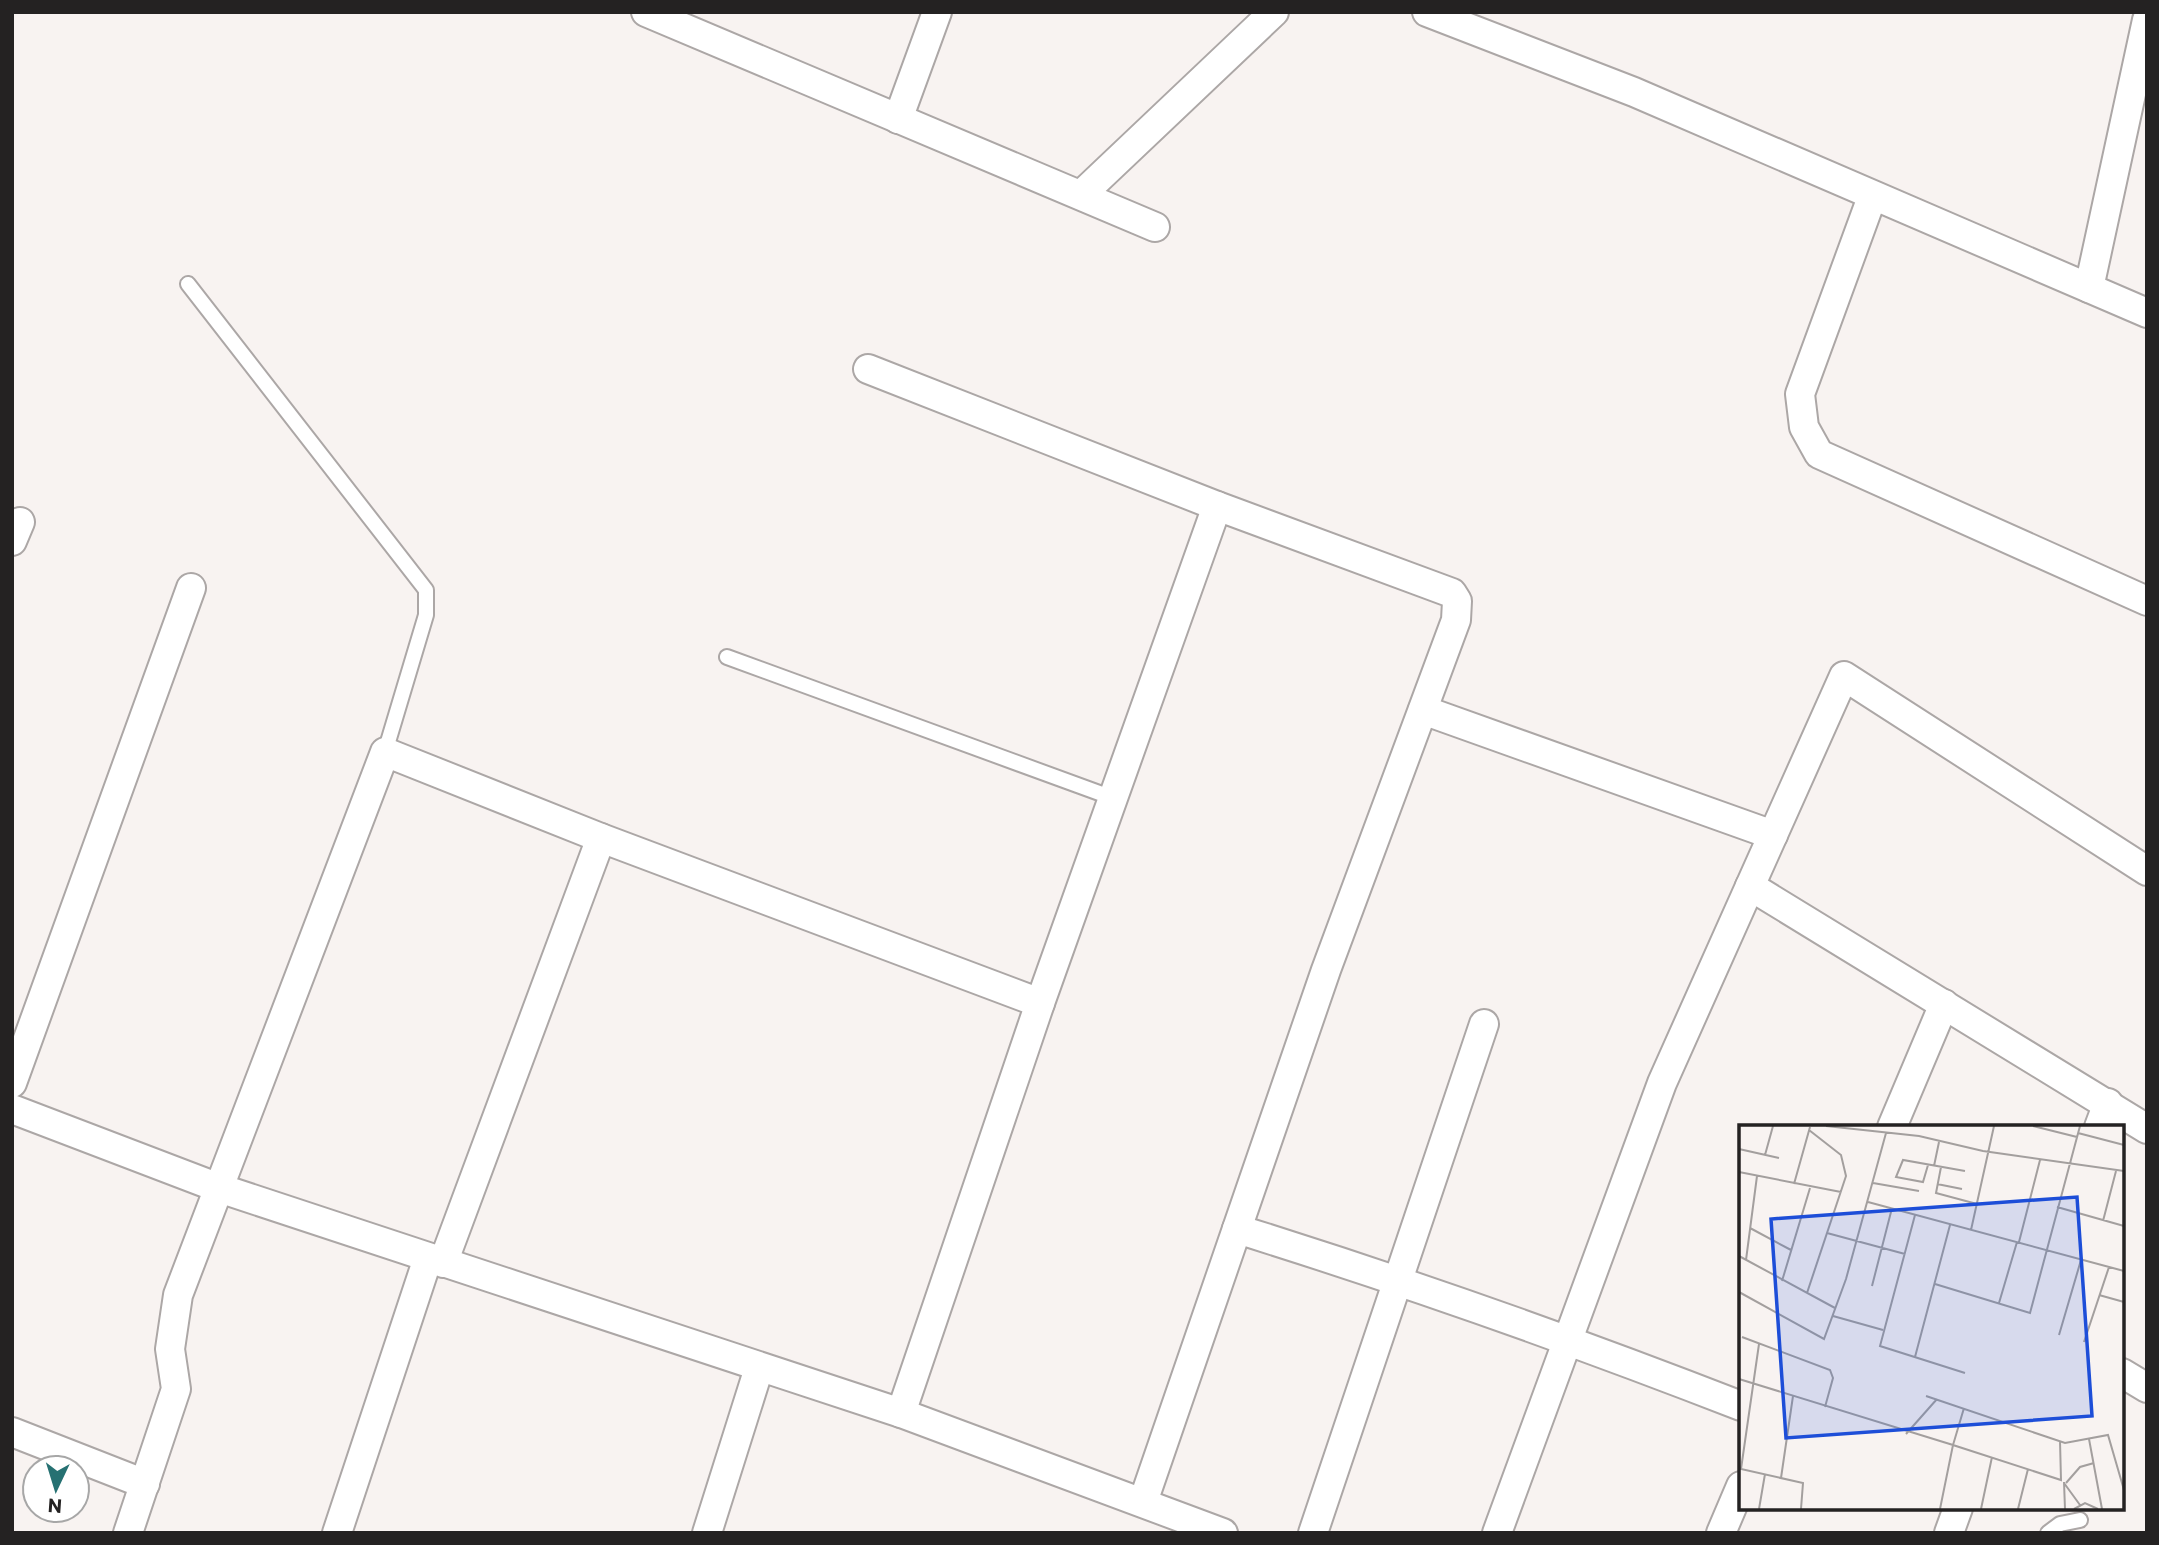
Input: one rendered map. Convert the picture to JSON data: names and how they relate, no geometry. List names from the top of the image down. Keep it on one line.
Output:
{"north":"bottom"}
